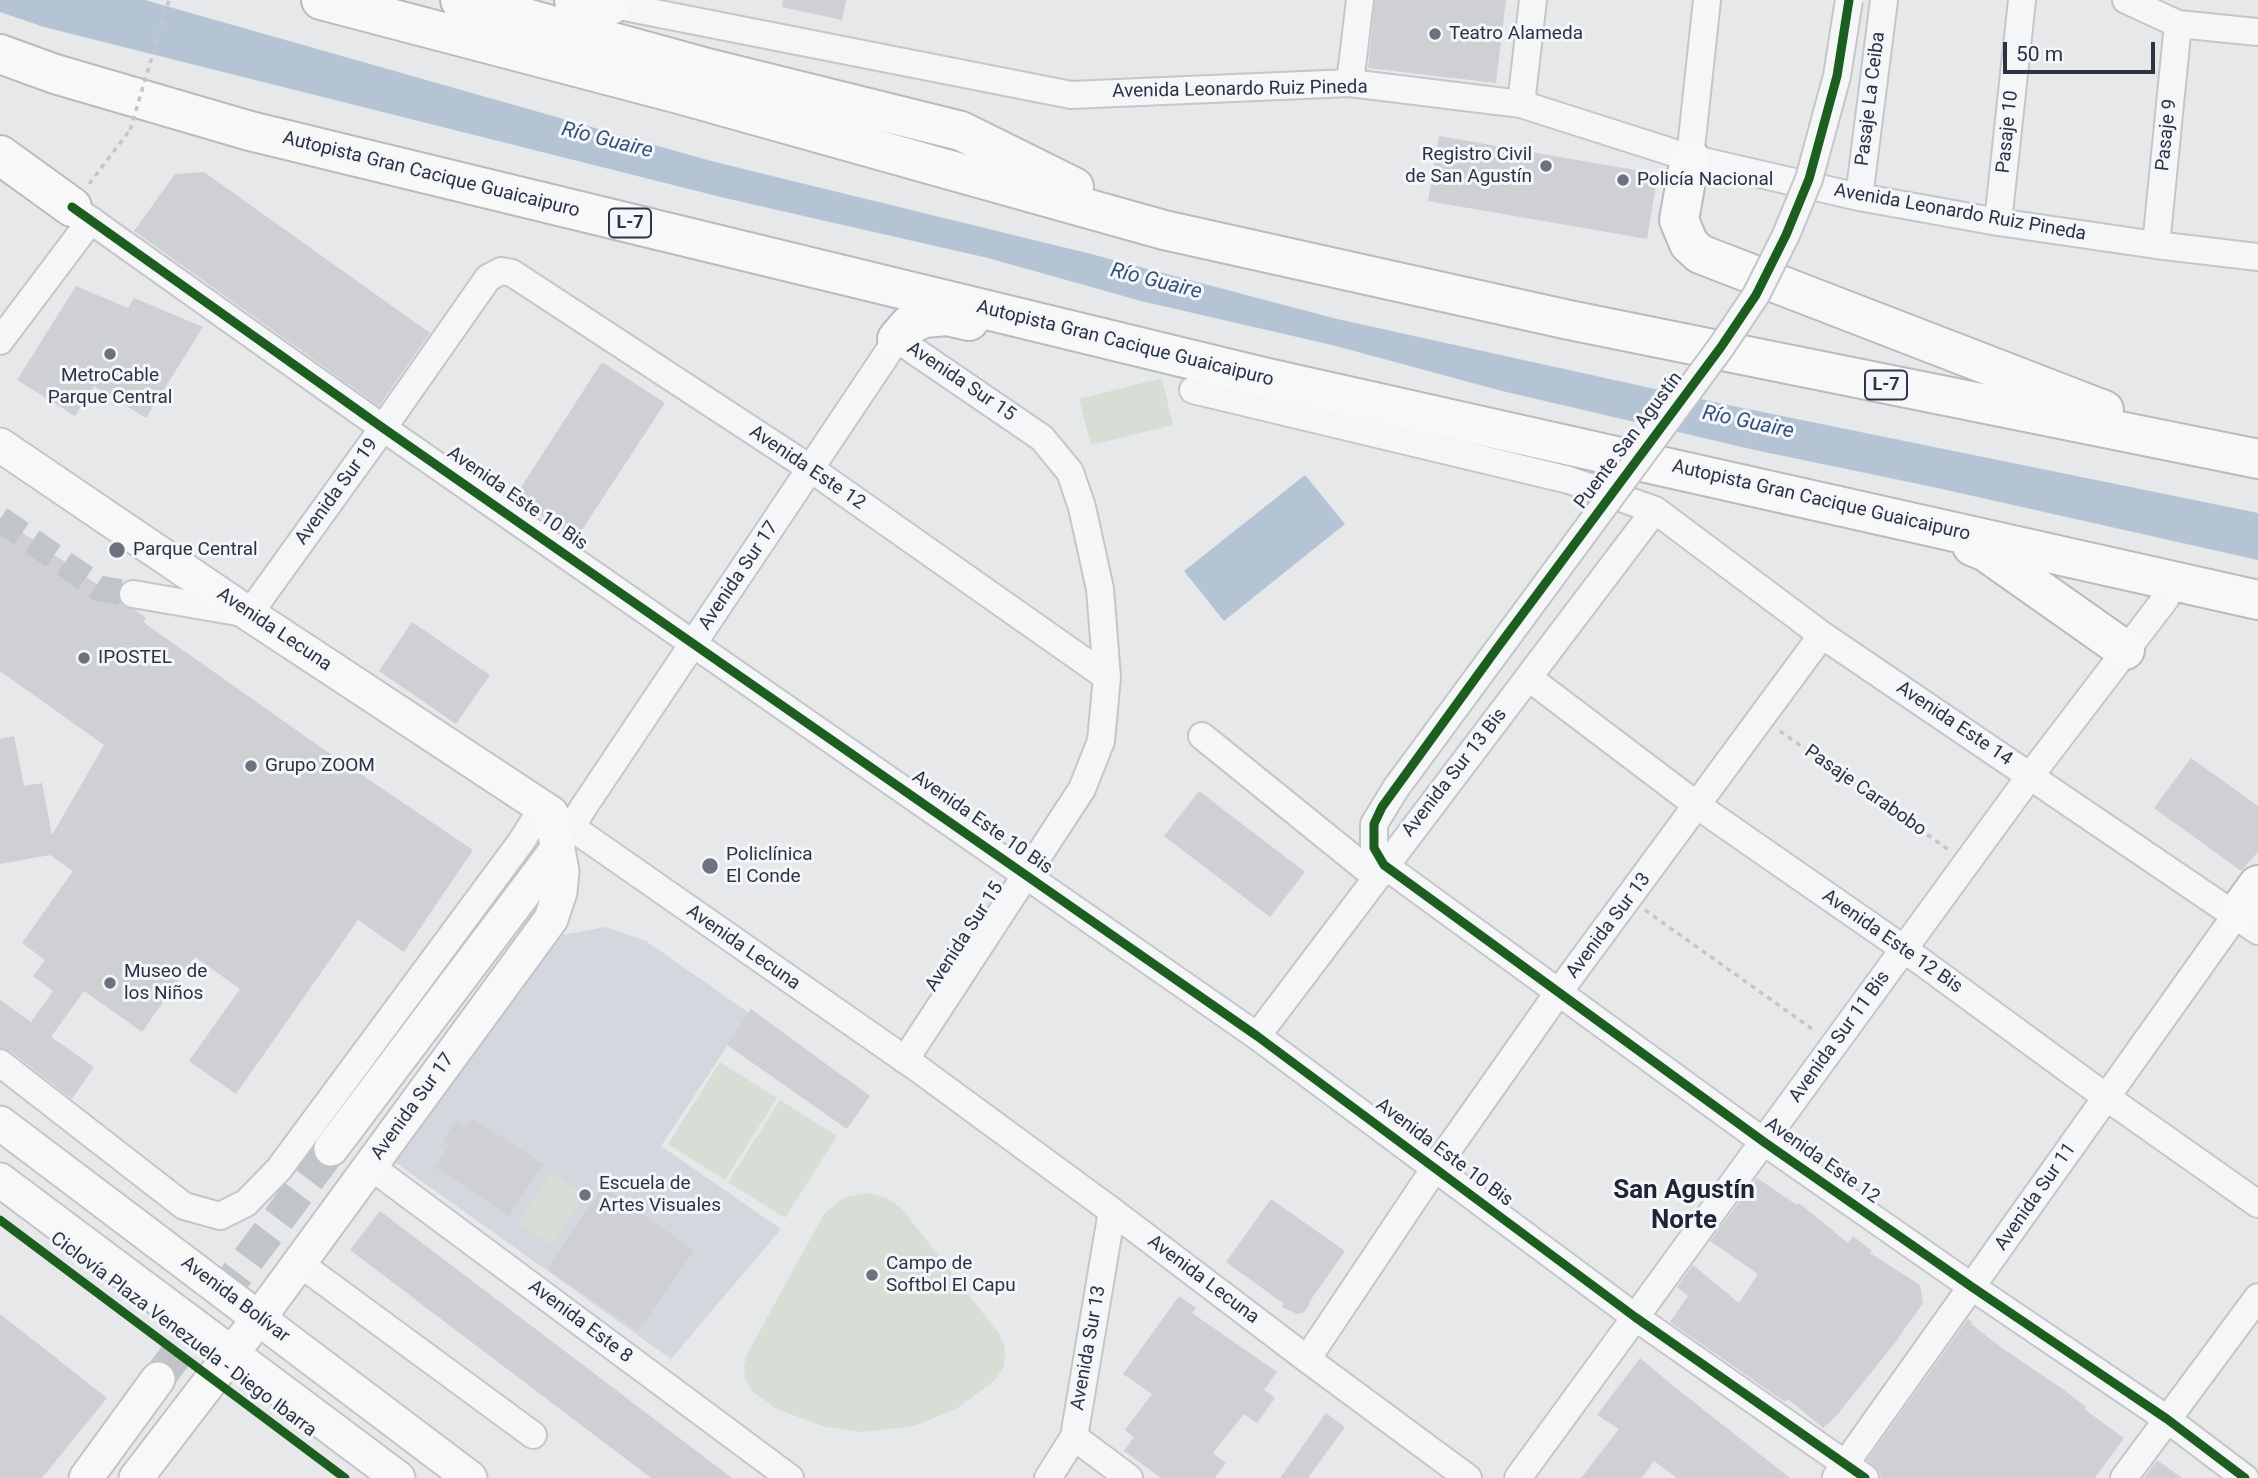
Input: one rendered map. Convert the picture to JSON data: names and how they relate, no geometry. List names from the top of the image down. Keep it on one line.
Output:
{"streets":{"highway":["Autopista Gran Cacique Guaicaipuro","L-7"],"main road":["Avenida Sur 17","Avenida Lecuna","Avenida Bolívar"],"street":["Avenida Leonardo Ruiz Pineda","Pasaje La Ceiba","Pasaje 10","Pasaje 9","Avenida Sur 15","Puente San Agustín","Avenida Este 12","Avenida Sur 19","Avenida Este 10 Bis","Avenida Este 14","Avenida Sur 13 Bis","Avenida Sur 13","Avenida Este 12 Bis","Avenida Sur 11 Bis","Avenida Sur 11","Avenida Este 8"],"path":["Pasaje Carabobo"],"cycle path":["Ciclovía Plaza Venezuela - Diego Ibarra"]},"crossings":[["Avenida Leonardo Ruiz Pineda","Pasaje La Ceiba"],["Avenida Leonardo Ruiz Pineda","Pasaje 10"],["Avenida Leonardo Ruiz Pineda","Pasaje 9"],["Avenida Sur 15","Avenida Este 12"],["Avenida Sur 15","Avenida Este 10 Bis"],["Avenida Sur 15","Avenida Sur 17"],["Avenida Sur 15","Avenida Lecuna"],["Puente San Agustín","Avenida Este 12"],["Puente San Agustín","Avenida Sur 13 Bis"],["Avenida Este 12","Avenida Sur 19"],["Avenida Este 12","Avenida Sur 17"],["Avenida Este 12","Avenida Sur 13 Bis"],["Avenida Este 12","Avenida Sur 13"],["Avenida Este 12","Avenida Sur 11 Bis"],["Avenida Este 12","Avenida Sur 11"],["Avenida Sur 19","Avenida Este 10 Bis"],["Avenida Sur 19","Avenida Lecuna"],["Avenida Este 10 Bis","Avenida Sur 17"],["Avenida Este 10 Bis","Avenida Sur 13 Bis"],["Avenida Este 10 Bis","Avenida Sur 13"],["Avenida Este 10 Bis","Avenida Sur 11 Bis"],["Avenida Este 10 Bis","Avenida Sur 11"],["Avenida Sur 17","Avenida Lecuna"],["Avenida Sur 17","Avenida Bolívar"],["Avenida Sur 17","Avenida Este 8"],["Avenida Lecuna","Avenida Sur 13"],["Avenida Este 14","Avenida Sur 13 Bis"],["Avenida Este 14","Avenida Sur 13"],["Avenida Este 14","Avenida Sur 11 Bis"],["Avenida Este 14","Avenida Sur 11"],["Avenida Sur 13 Bis","Avenida Este 12 Bis"],["Pasaje Carabobo","Avenida Sur 13"],["Pasaje Carabobo","Avenida Sur 11 Bis"],["Avenida Sur 13","Avenida Este 12 Bis"],["Avenida Este 12 Bis","Avenida Sur 11 Bis"],["Avenida Este 12 Bis","Avenida Sur 11"]],"districts":["San Agustín Norte"],"water":["Río Guaire"],"places":["Teatro Alameda","Registro Civil de San Agustín","Policía Nacional","MetroCable Parque Central","Parque Central","IPOSTEL","Grupo ZOOM","Policlínica El Conde","Museo de los Niños","Escuela de Artes Visuales","Campo de Softbol El Capu"],"scale_bar":"50 m"}
